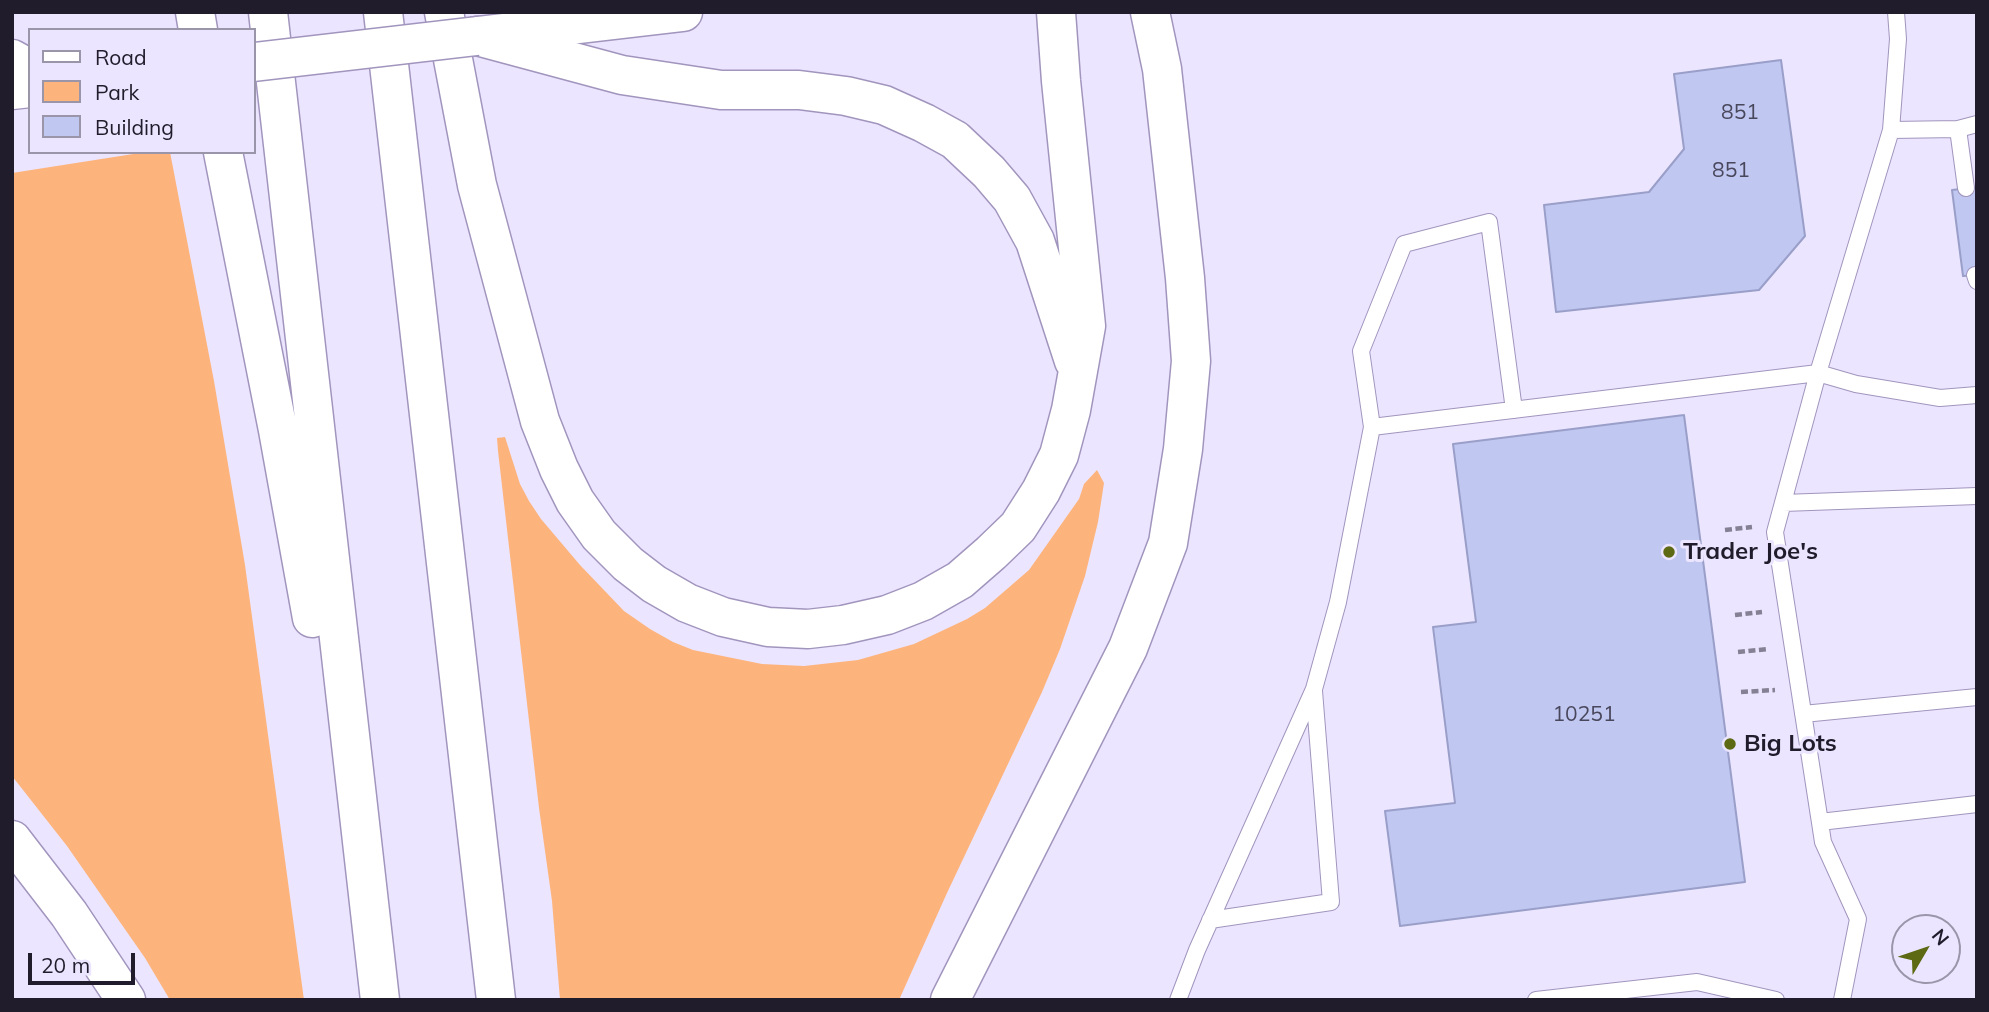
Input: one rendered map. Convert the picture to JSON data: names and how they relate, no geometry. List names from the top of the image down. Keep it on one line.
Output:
{"places":["Trader Joe's","Big Lots"],"house_numbers":["851","851","10251"],"legend":["Road","Park","Building"],"scale_bar":"20 m","north":"top right"}
